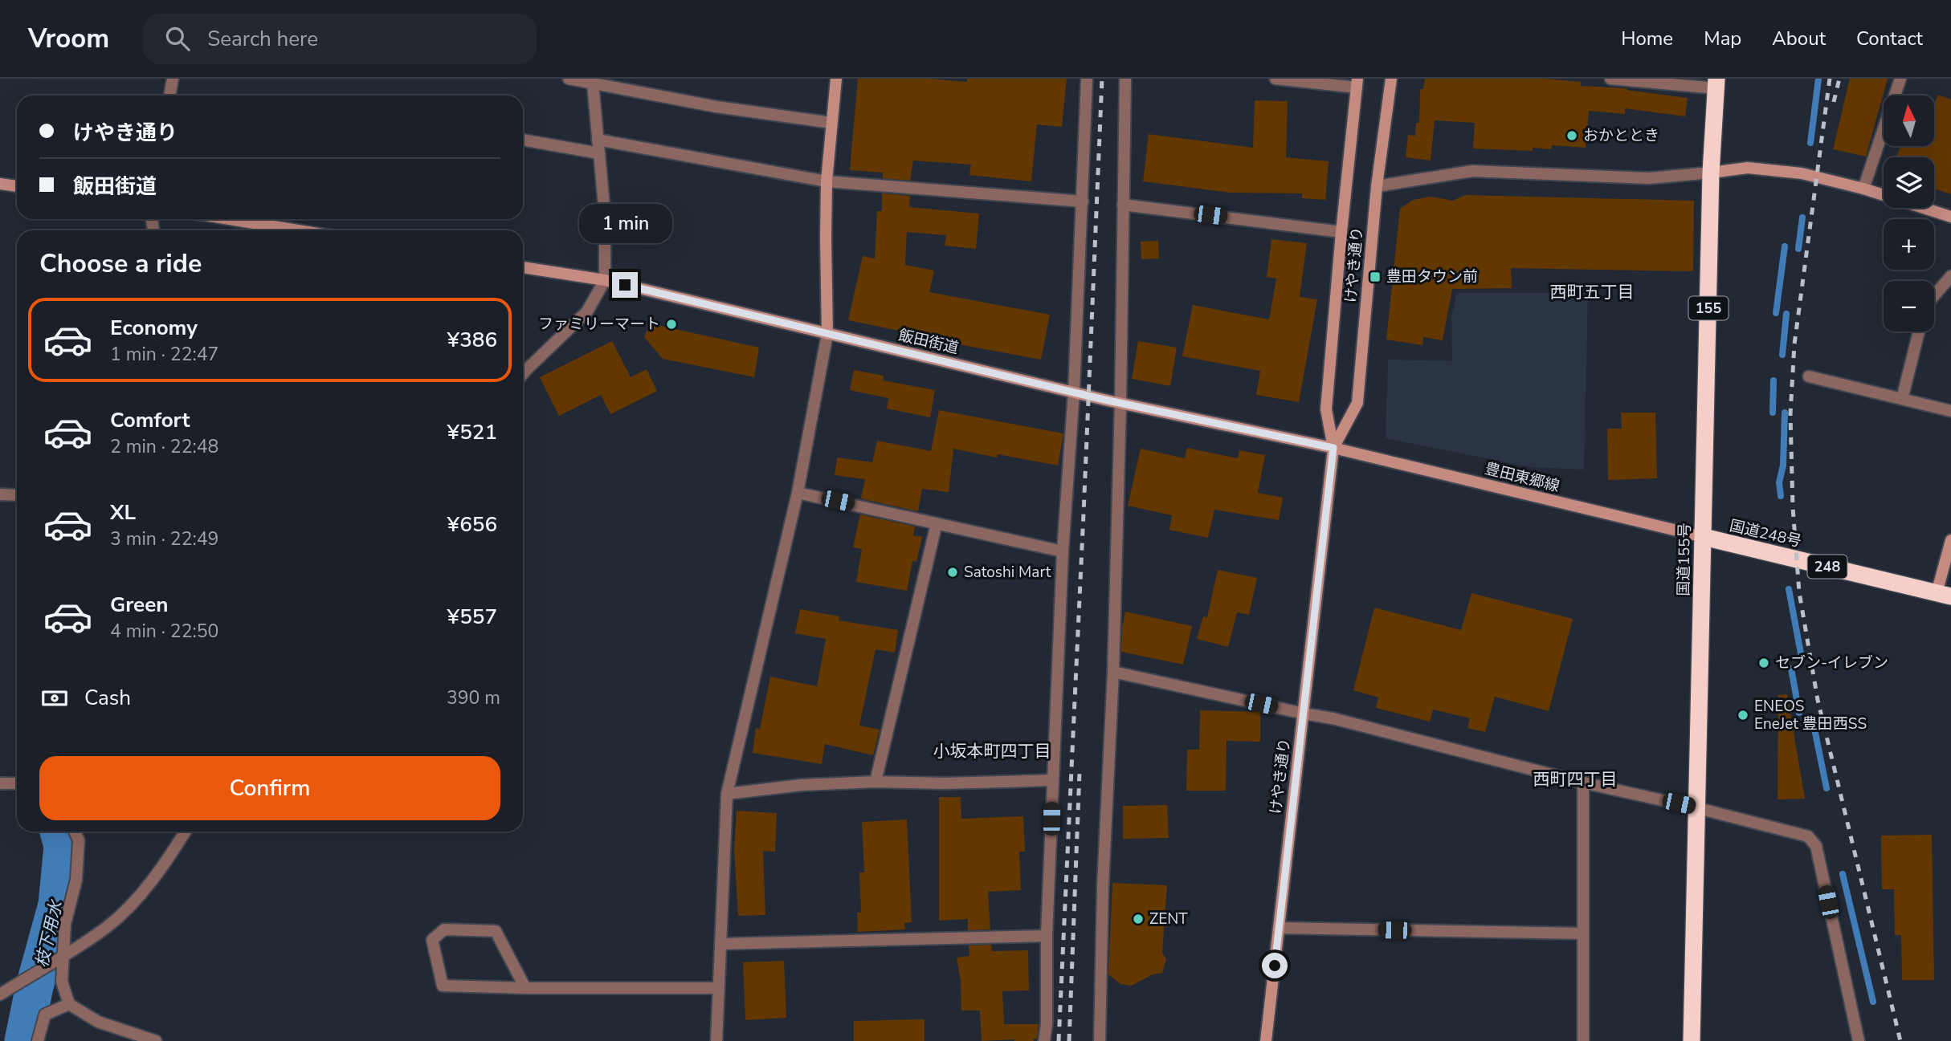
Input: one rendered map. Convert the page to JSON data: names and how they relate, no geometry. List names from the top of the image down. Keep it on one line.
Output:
{"streets":{"highway":["155","国道248号","国道155号","248"],"street":["けやき通り","飯田街道","豊田東郷線"]},"crossings":[["けやき通り","飯田街道"],["けやき通り","豊田東郷線"],["飯田街道","豊田東郷線"],["豊田東郷線","国道248号"],["豊田東郷線","国道155号"],["国道248号","国道155号"]],"districts":["西町五丁目","小坂本町四丁目","西町四丁目"],"water":["枝下用水"],"places":{"other":["おかととき","ファミリーマート","Satoshi Mart","セブン-イレブン","ENEOS EneJet 豊田西SS","ZENT"],"transit":["豊田タウン前"]},"north":"top","page":{"header":"Vroom","search":"Search here","nav":["Home","Map","About","Contact"],"map_buttons":["+","−"],"banner":["けやき通り","飯田街道"],"bubble":"1 min","heading":"Choose a ride","list":[{"name":"Economy","note":"1 min · 22:47","value":"¥386"},{"name":"Comfort","note":"2 min · 22:48","value":"¥521"},{"name":"XL","note":"3 min · 22:49","value":"¥656"},{"name":"Green","note":"4 min · 22:50","value":"¥557"}],"pay":["Cash","390 m"],"buttons":"Confirm"}}
